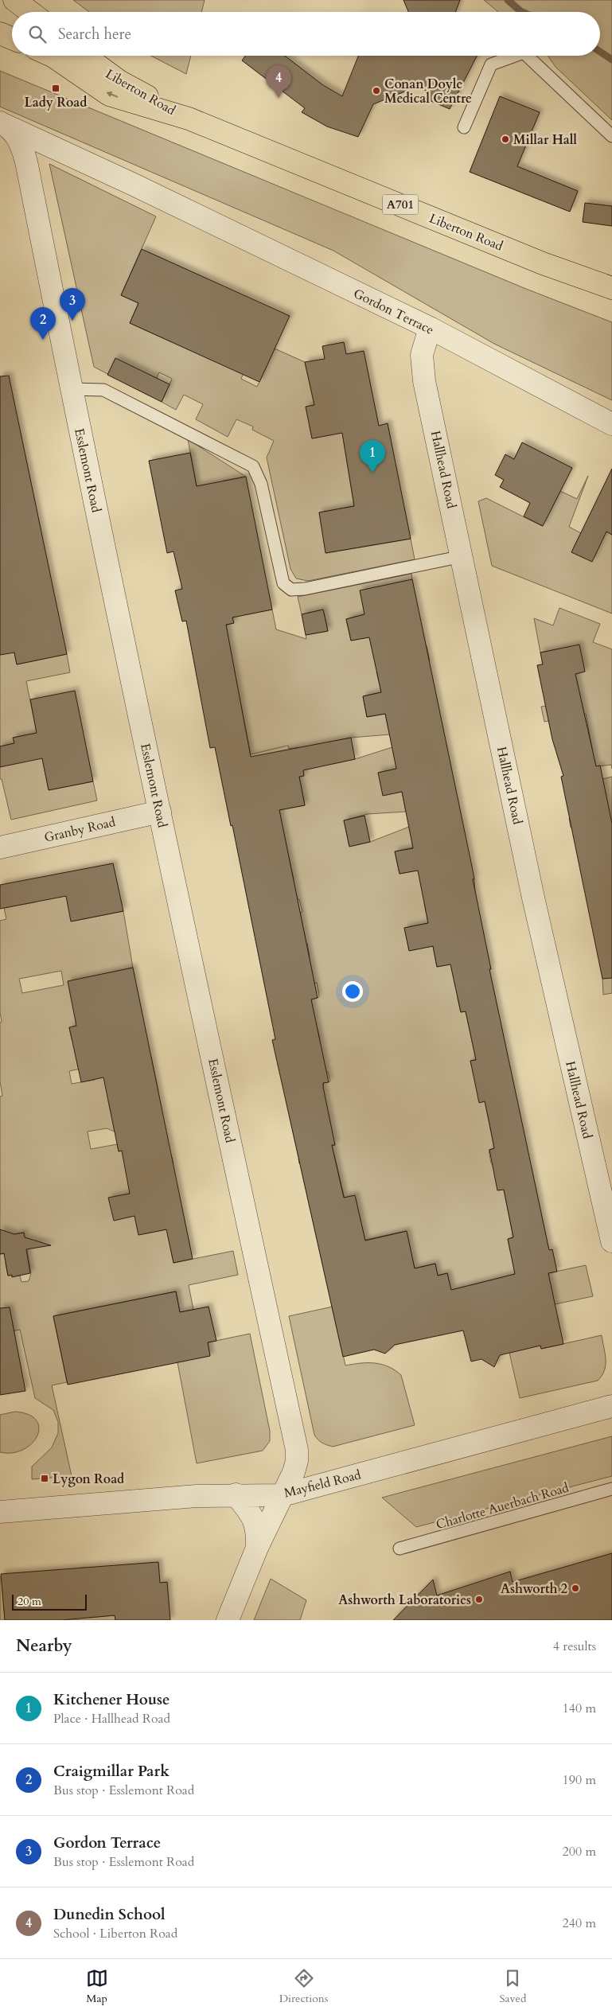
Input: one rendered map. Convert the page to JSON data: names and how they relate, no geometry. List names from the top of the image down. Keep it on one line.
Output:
{"streets":{"main road":["Liberton Road","A701"],"street":["Gordon Terrace","Hallhead Road","Esslemont Road","Granby Road","Mayfield Road"],"lane":["Charlotte Auerbach Road"]},"crossings":[["Gordon Terrace","Hallhead Road"],["Gordon Terrace","Esslemont Road"],["Esslemont Road","Granby Road"],["Esslemont Road","Mayfield Road"]],"places":{"transit":["Lady Road","Lygon Road"],"other":["Conan Doyle Medical Centre","Millar Hall","Ashworth 2","Ashworth Laboratories"]},"scale_bar":"20 m","page":{"search":"Search here","pins":["4","3","2","1"],"scale":"20 m","heading":["Nearby","4 results"],"list":[{"mark":"1","name":"Kitchener House","note":"Place · Hallhead Road","value":"140 m"},{"mark":"2","name":"Craigmillar Park","note":"Bus stop · Esslemont Road","value":"190 m"},{"mark":"3","name":"Gordon Terrace","note":"Bus stop · Esslemont Road","value":"200 m"},{"mark":"4","name":"Dunedin School","note":"School · Liberton Road","value":"240 m"}],"nav":["Map","Directions","Saved"]}}
